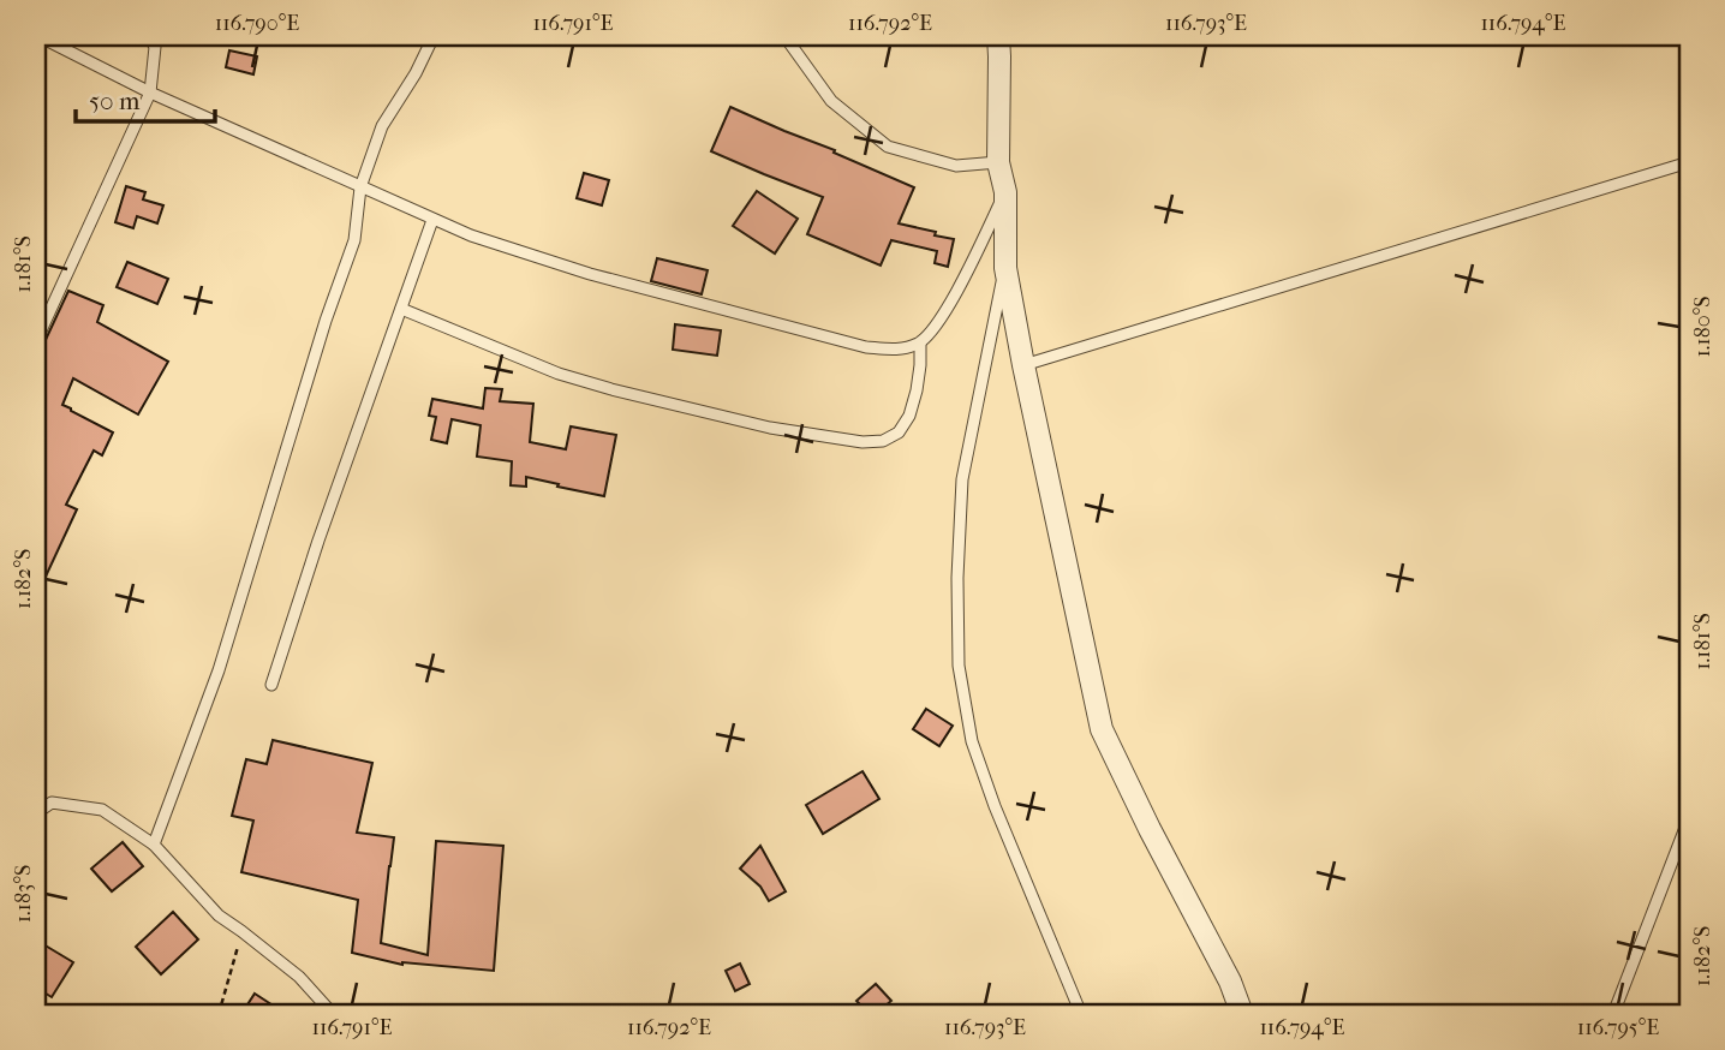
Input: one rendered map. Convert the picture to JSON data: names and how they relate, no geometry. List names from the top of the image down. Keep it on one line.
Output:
{"scale_bar":"50 m","coordinates":["116.790°E","116.791°E","116.792°E","116.793°E","116.794°E","1.181°S","1.180°S","1.182°S","1.183°S","116.795°E"]}
